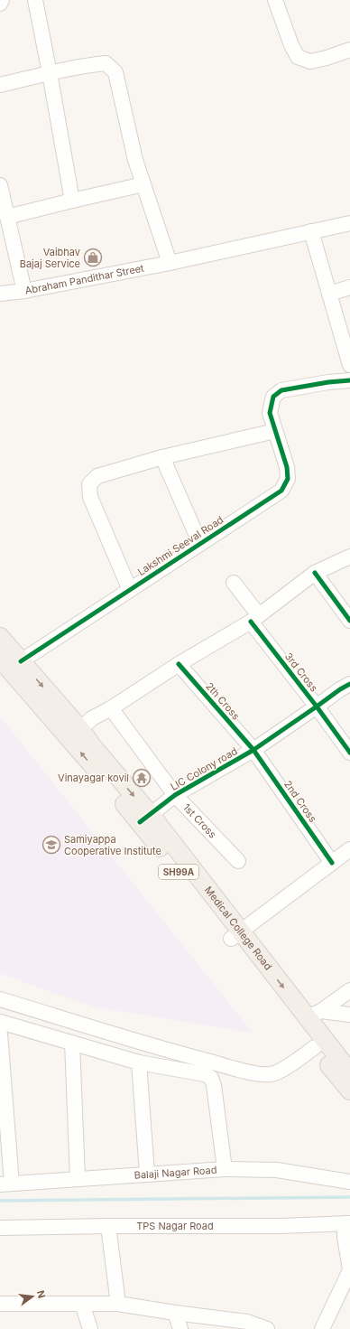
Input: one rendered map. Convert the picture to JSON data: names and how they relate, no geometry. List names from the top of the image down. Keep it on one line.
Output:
{"streets":{"main road":["SH99A","Medical College Road"],"street":["Abraham Pandithar Street","Lakshmi Seeval Road","3rd Cross","2th Cross","LIC Colony road","2nd Cross","1st Cross","Balaji Nagar Road","TPS Nagar Road"]},"crossings":[["Lakshmi Seeval Road","Medical College Road"],["3rd Cross","LIC Colony road"],["2th Cross","LIC Colony road"],["2th Cross","2nd Cross"],["LIC Colony road","2nd Cross"],["LIC Colony road","1st Cross"],["LIC Colony road","Medical College Road"]],"places":{"shop":["Vaibhav Bajaj Service"],"temple":["Vinayagar kovil"],"school or university":["Samiyappa Cooperative Institute"]},"north":"right"}
